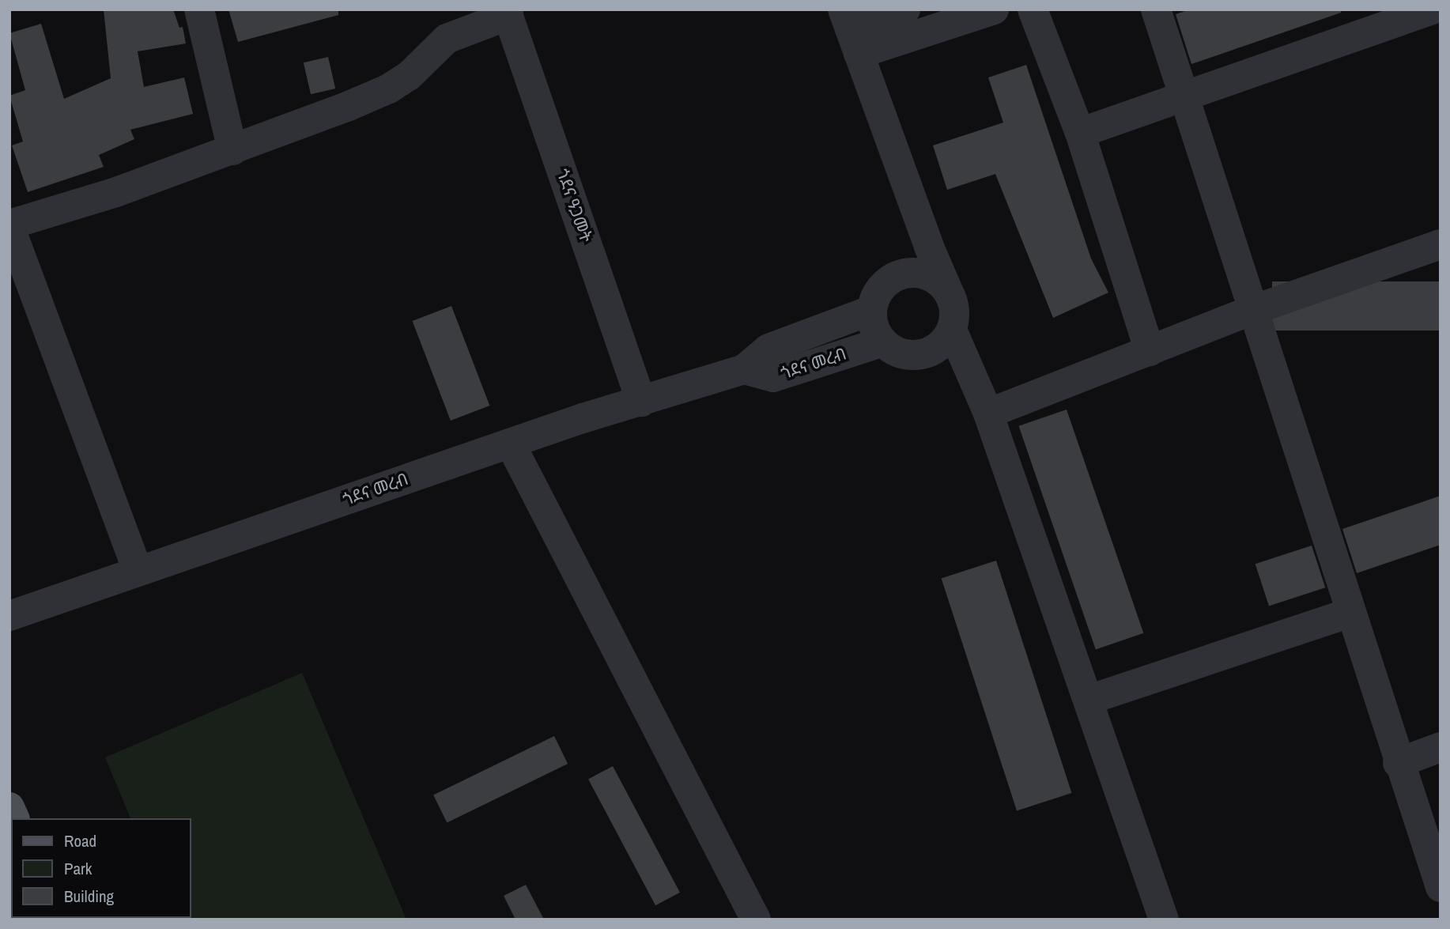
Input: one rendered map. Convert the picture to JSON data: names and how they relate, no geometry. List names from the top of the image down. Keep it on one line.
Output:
{"streets":{"street":["ጎደና ዓጋመት","ጎደና መረብ"]},"crossings":[["ጎደና ዓጋመት","ጎደና መረብ"]],"legend":["Road","Park","Building"]}
